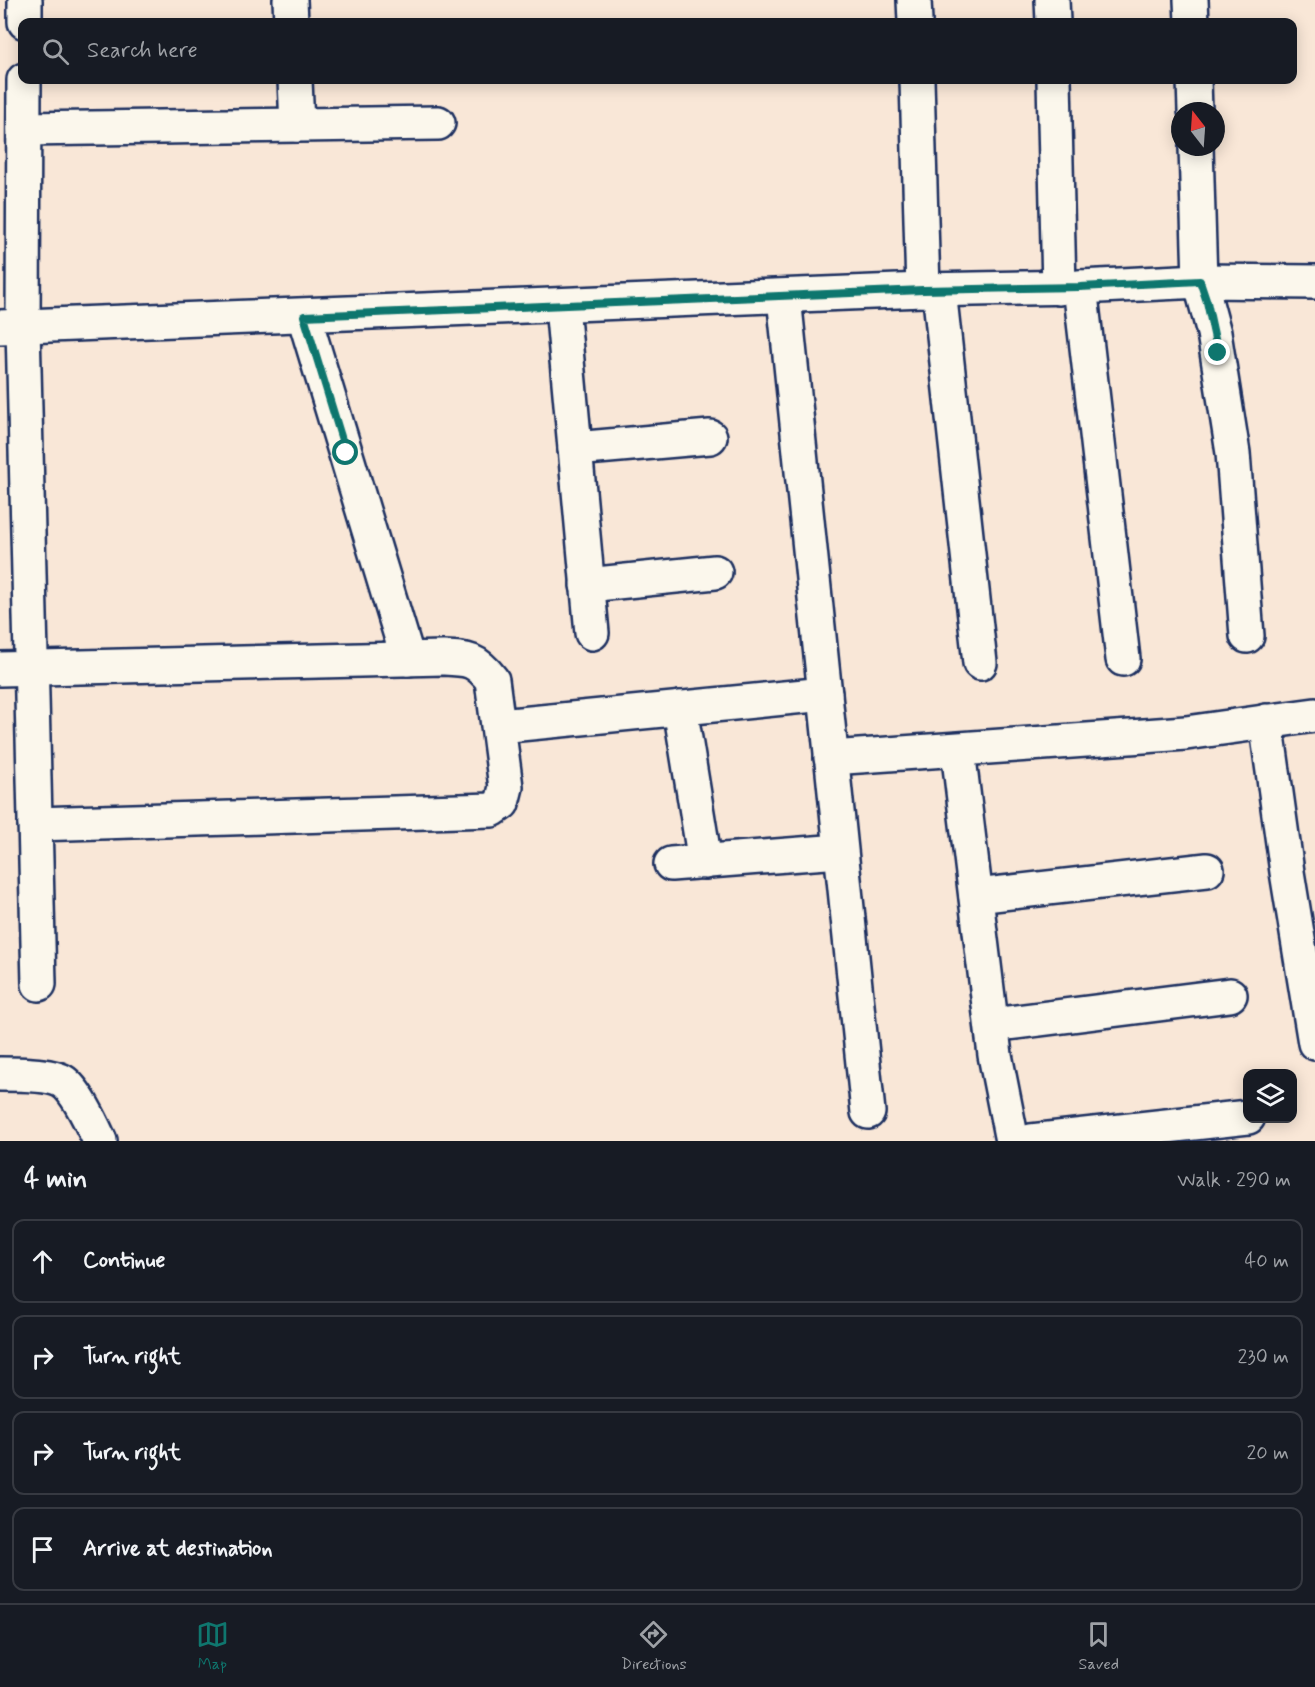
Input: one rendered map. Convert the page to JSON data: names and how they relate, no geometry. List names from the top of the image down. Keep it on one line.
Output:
{"north":"top","page":{"search":"Search here","heading":["4 min","Walk · 290 m"],"list":[["Continue","40 m"],["Turn right","230 m"],["Turn right","20 m"],"Arrive at destination"],"nav":["Map","Directions","Saved"]}}
